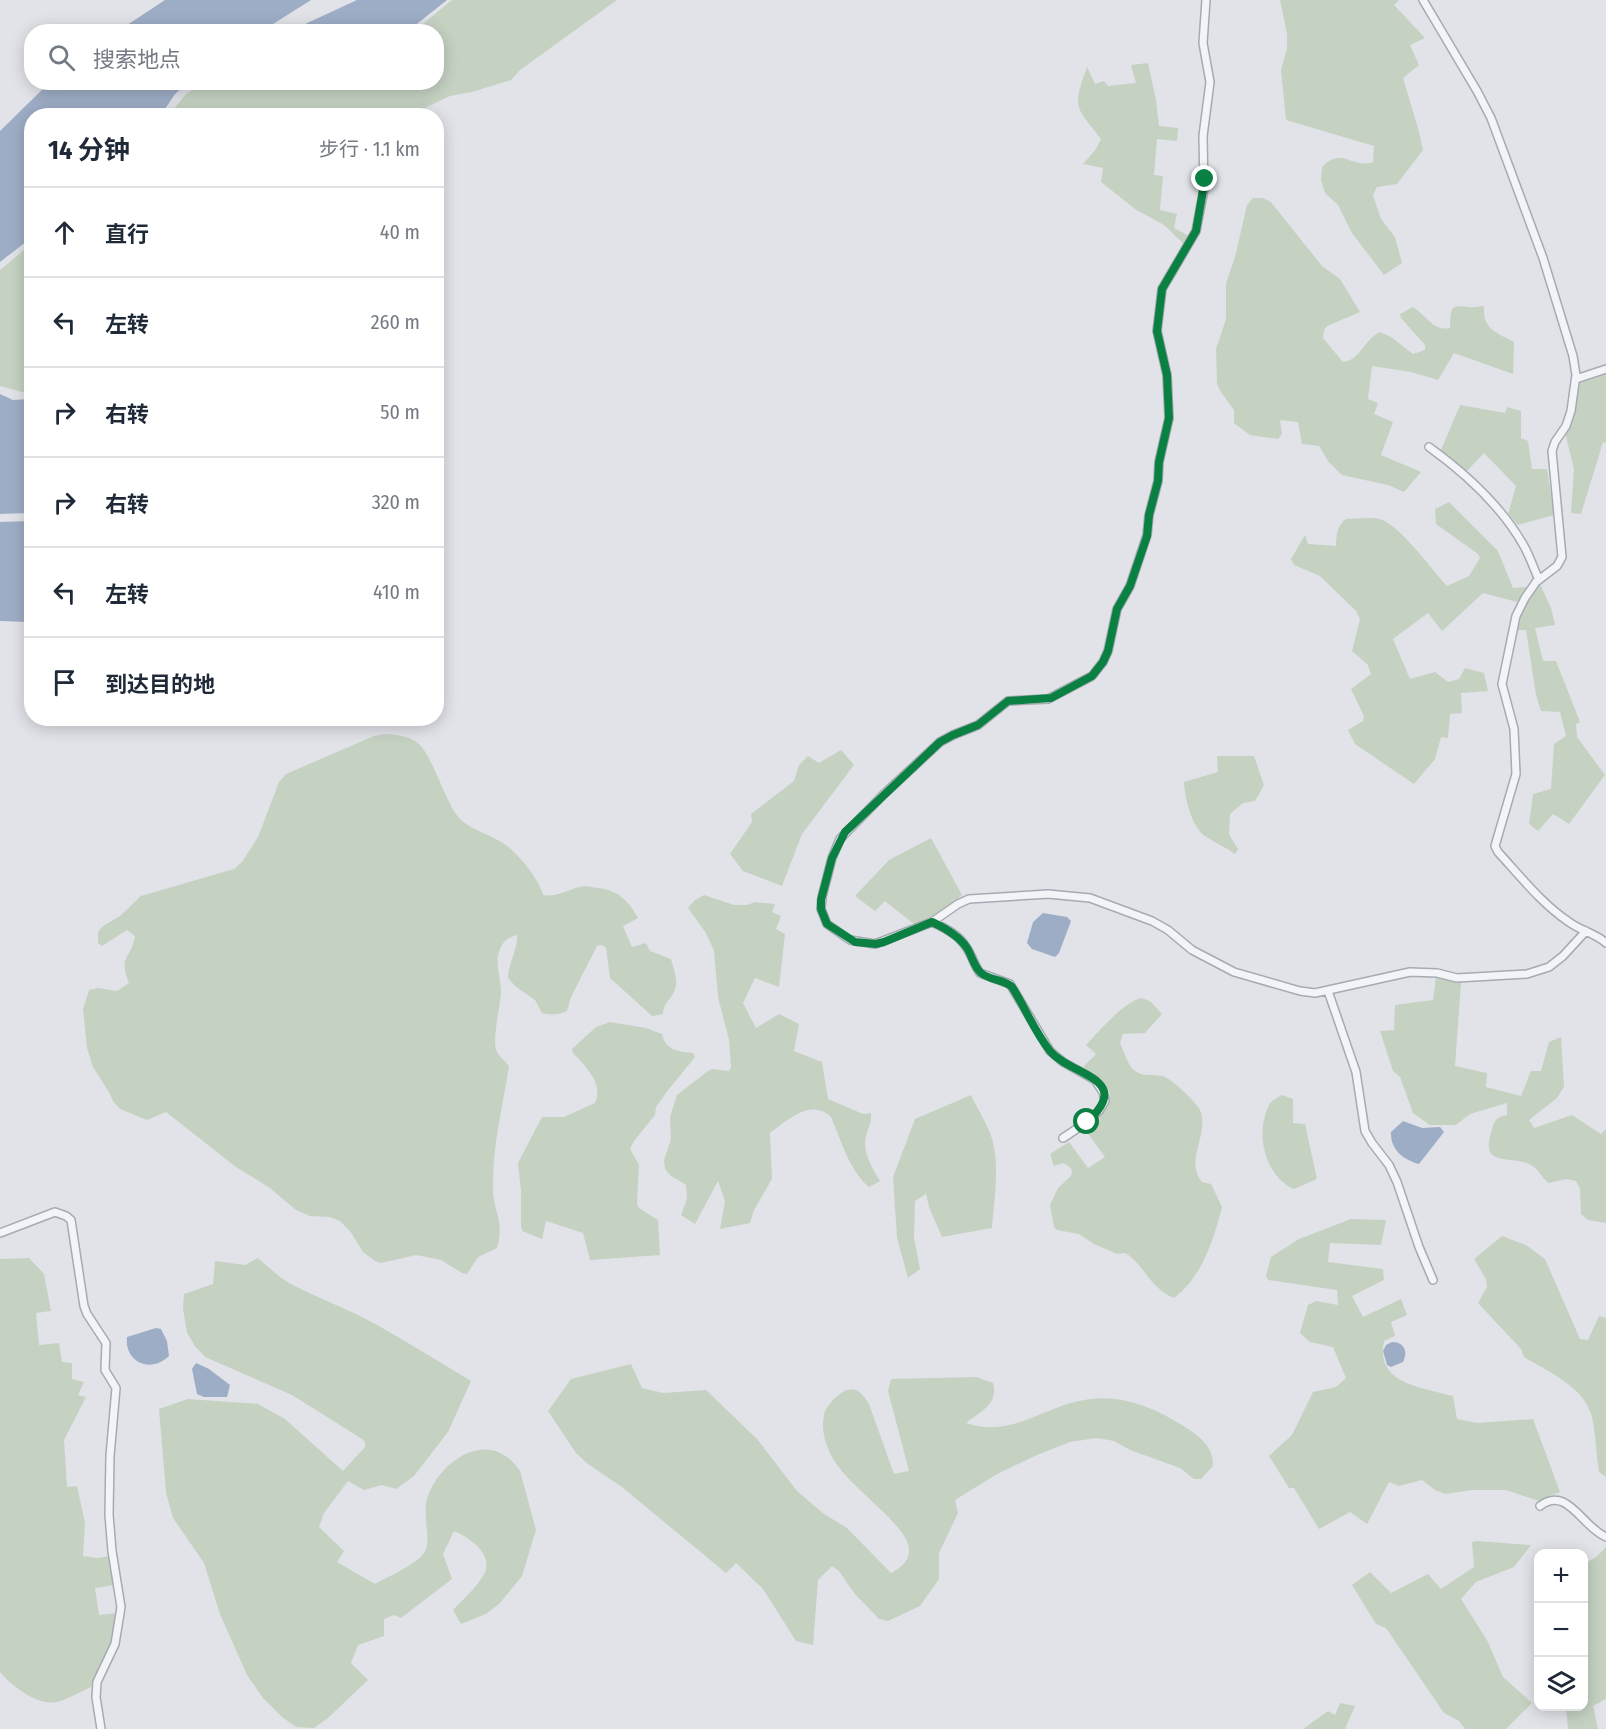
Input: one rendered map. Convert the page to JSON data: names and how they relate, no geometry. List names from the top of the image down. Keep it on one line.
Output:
{"page":{"search":"搜索地点","heading":["14 分钟","步行 · 1.1 km"],"list":[["直行","40 m"],["左转","260 m"],["右转","50 m"],["右转","320 m"],["左转","410 m"],"到达目的地"],"map_buttons":["+","−"]}}
